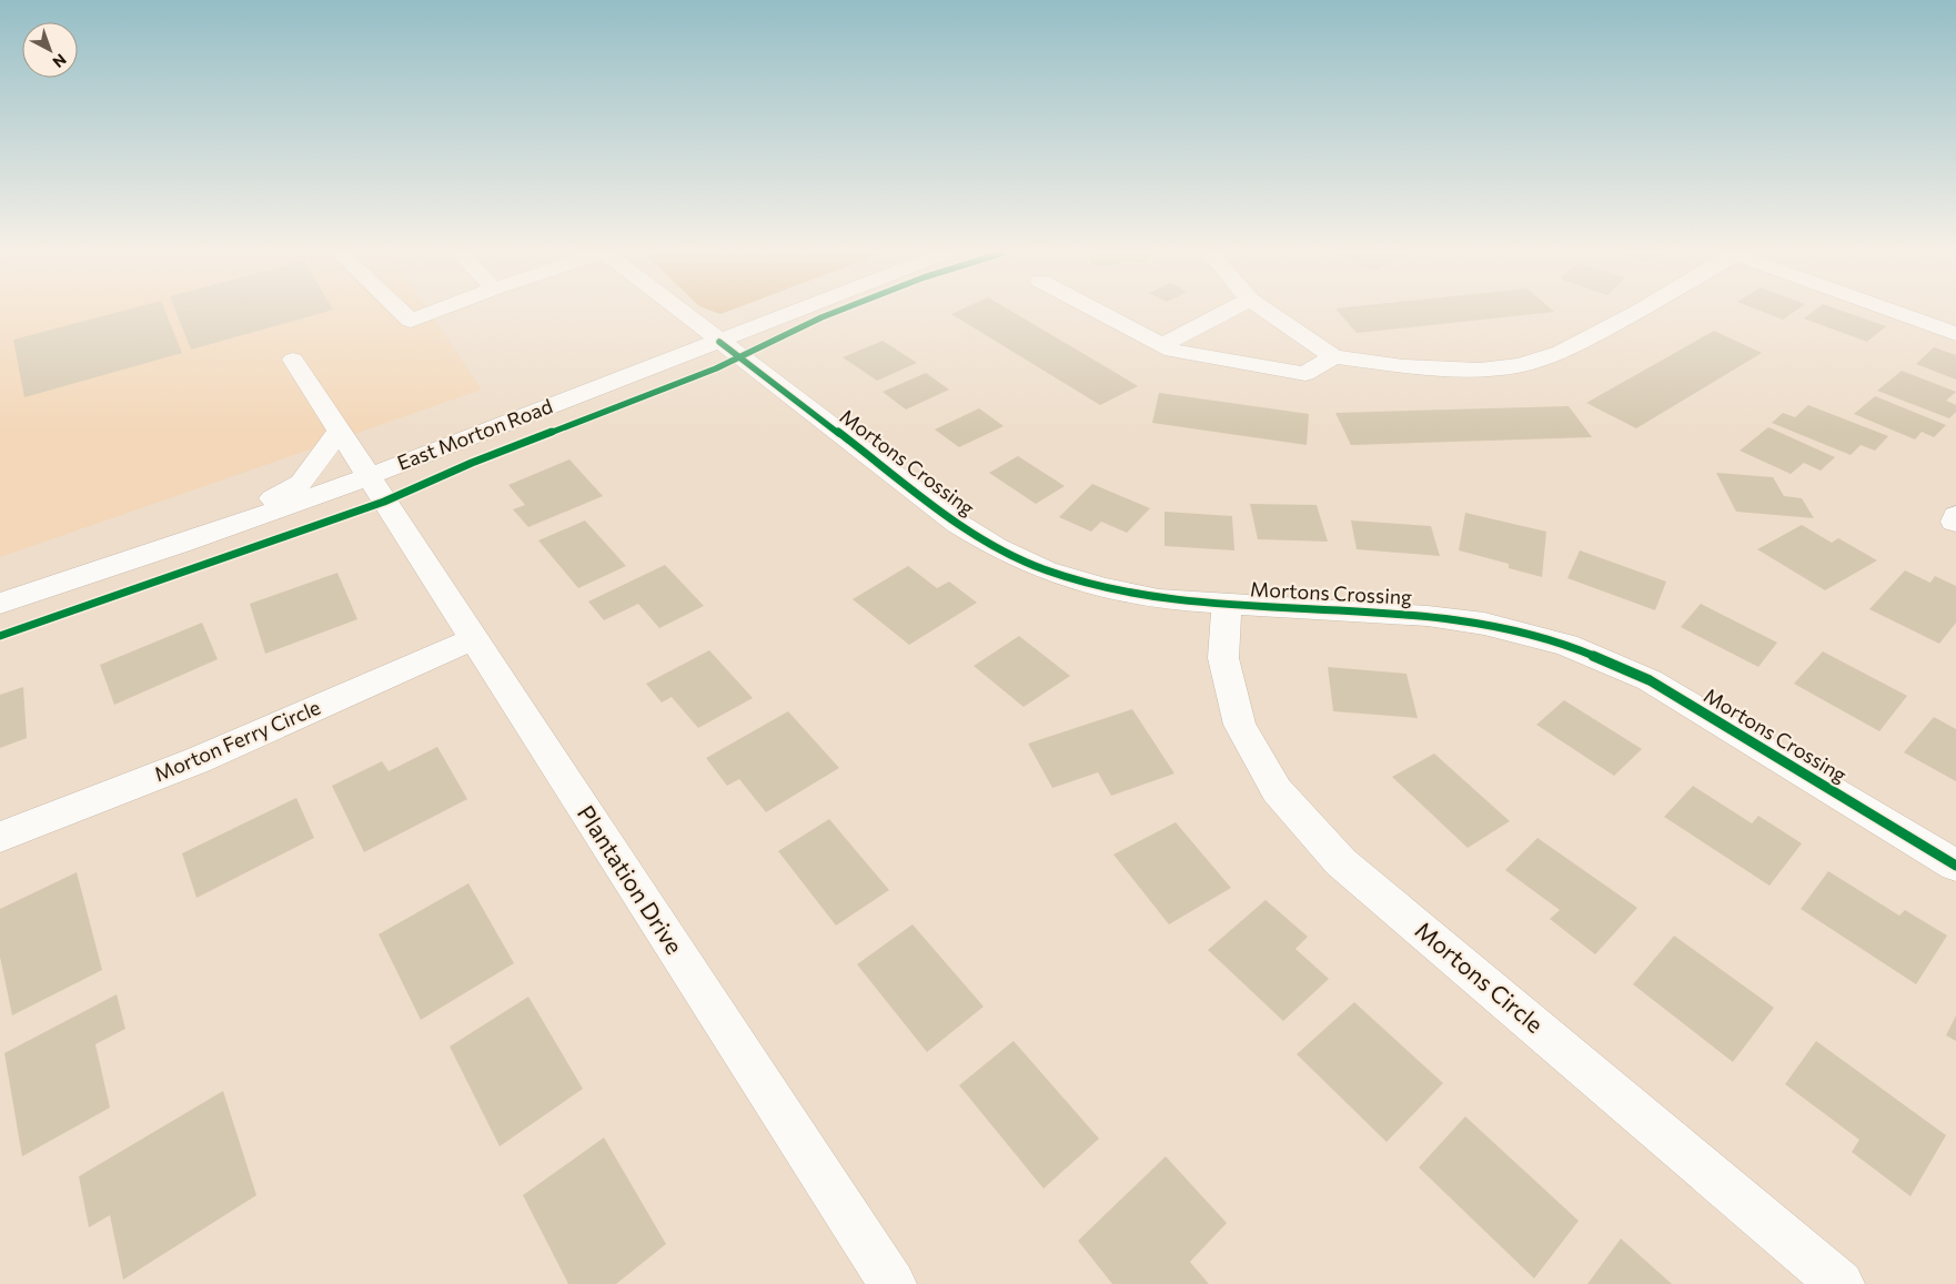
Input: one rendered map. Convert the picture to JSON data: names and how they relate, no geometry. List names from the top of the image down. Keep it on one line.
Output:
{"streets":{"street":["East Morton Road","Mortons Crossing","Morton Ferry Circle","Plantation Drive","Mortons Circle"]},"crossings":[["East Morton Road","Mortons Crossing"],["East Morton Road","Plantation Drive"],["Mortons Crossing","Mortons Circle"],["Morton Ferry Circle","Plantation Drive"]],"north":"bottom right"}
